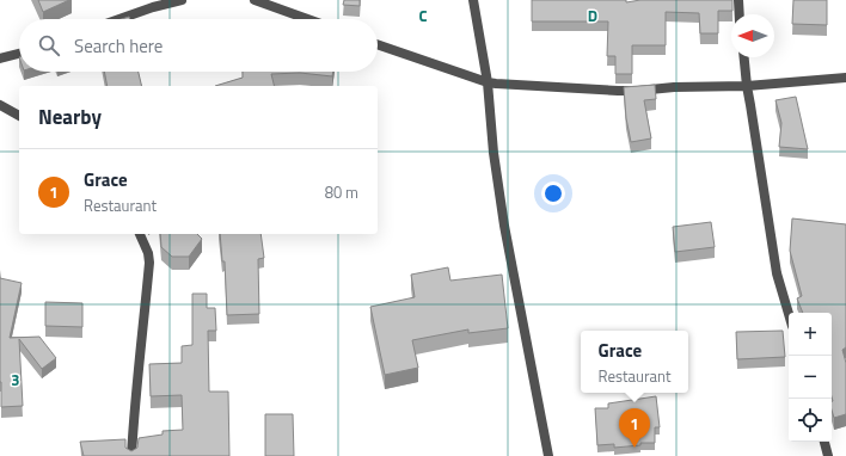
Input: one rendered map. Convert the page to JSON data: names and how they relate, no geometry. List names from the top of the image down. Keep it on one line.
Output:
{"north":"left","page":{"search":"Search here","heading":"Nearby","list":[{"mark":"1","name":"Grace","note":"Restaurant","value":"80 m"}],"map_buttons":["+","−"],"popup":["Grace","Restaurant"],"pins":"1"},"grid":{"columns":["C","D"],"rows":["3"]}}
